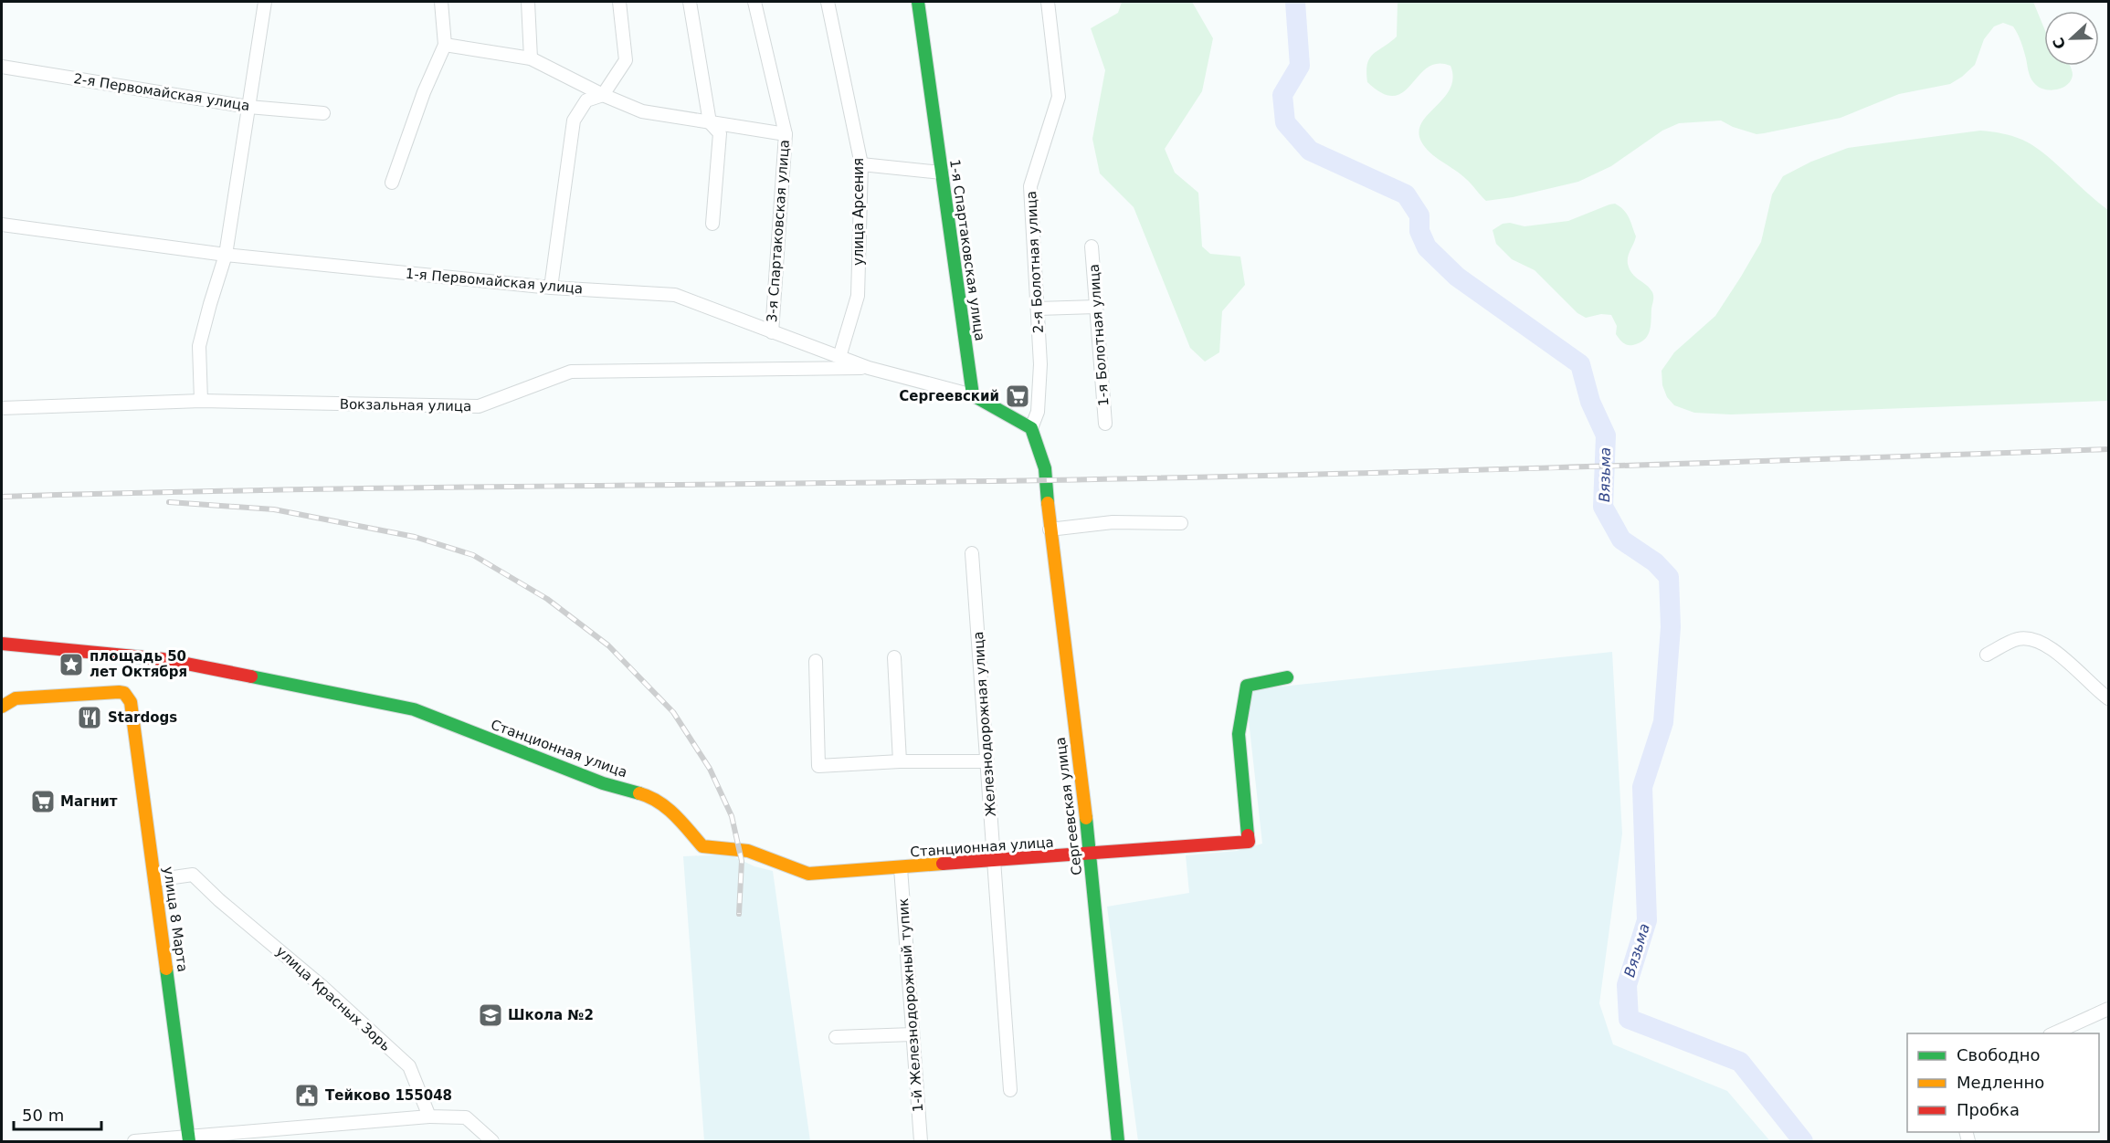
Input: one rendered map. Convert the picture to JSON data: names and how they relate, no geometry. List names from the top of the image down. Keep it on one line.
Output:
{"streets":{"street":["2-я Первомайская улица","улица Арсения","3-я Спартаковская улица","1-я Спартаковская улица","2-я Болотная улица","1-я Первомайская улица","1-я Болотная улица","Вокзальная улица","Железнодорожная улица","Станционная улица","Сергеевская улица","улица 8 Марта","улица Красных Зорь","1-й Железнодорожный тупик"]},"crossings":[["улица Арсения","1-я Первомайская улица"],["3-я Спартаковская улица","1-я Первомайская улица"],["1-я Спартаковская улица","1-я Первомайская улица"],["2-я Болотная улица","Сергеевская улица"],["1-я Первомайская улица","Вокзальная улица"],["Железнодорожная улица","Станционная улица"],["Станционная улица","Сергеевская улица"],["Станционная улица","1-й Железнодорожный тупик"],["улица 8 Марта","улица Красных Зорь"]],"water":["Вязьма"],"places":{"supermarket":["Сергеевский","Магнит"],"place":["площадь 50 лет Октября"],"restaurant":["Stardogs"],"school or university":["Школа №2"],"public building":["Тейково 155048"]},"legend":["Свободно","Медленно","Пробка"],"scale_bar":"50 m","north":"left"}
